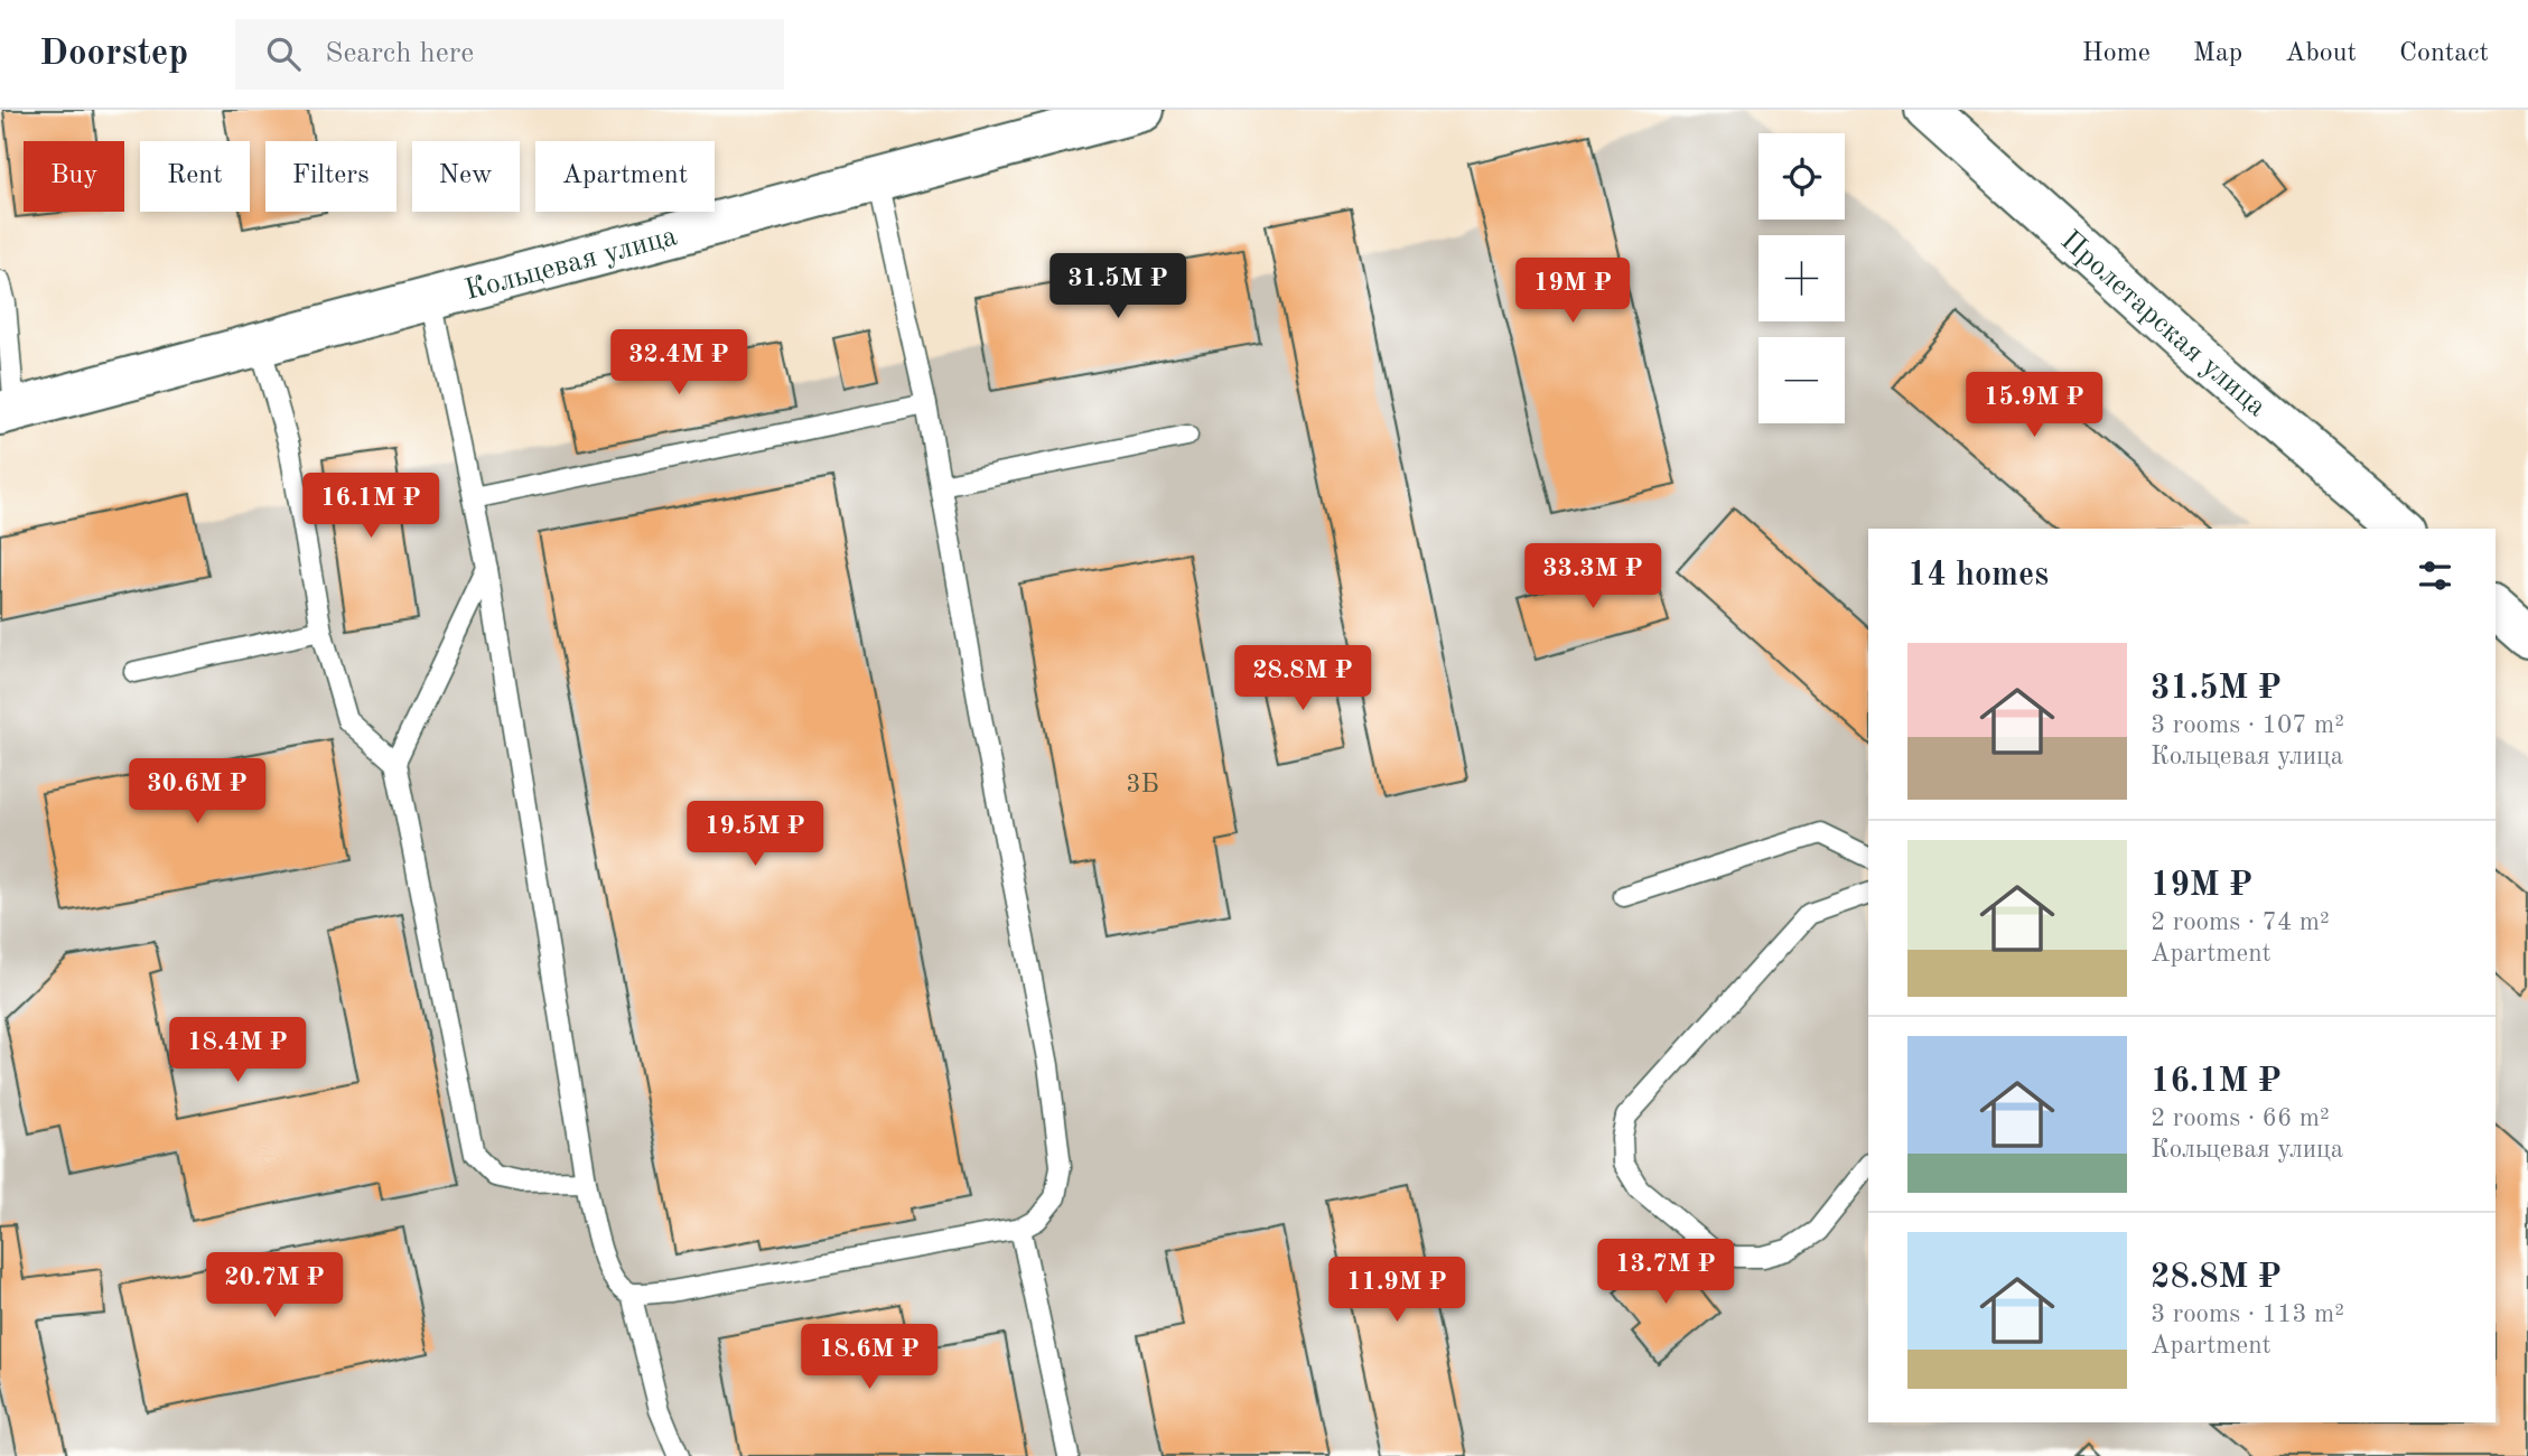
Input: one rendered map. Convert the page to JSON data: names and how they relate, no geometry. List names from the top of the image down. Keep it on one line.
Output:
{"streets":{"main road":["Кольцевая улица","Пролетарская улица"]},"house_numbers":["3Б"],"page":{"header":"Doorstep","search":"Search here","nav":["Home","Map","About","Contact"],"map_buttons":["+","−"],"chip":["Buy","Rent","Filters","New","Apartment"],"price":["31.5M ₽","19M ₽","32.4M ₽","15.9M ₽","16.1M ₽","33.3M ₽","28.8M ₽","30.6M ₽","19.5M ₽","18.4M ₽","13.7M ₽","20.7M ₽","11.9M ₽","18.6M ₽"],"heading":"14 homes","list":[{"name":"31.5M ₽","note":"3 rooms · 107 m² · Кольцевая улица"},{"name":"19M ₽","note":"2 rooms · 74 m² · Apartment"},{"name":"16.1M ₽","note":"2 rooms · 66 m² · Кольцевая улица"},{"name":"28.8M ₽","note":"3 rooms · 113 m² · Apartment"}]}}
